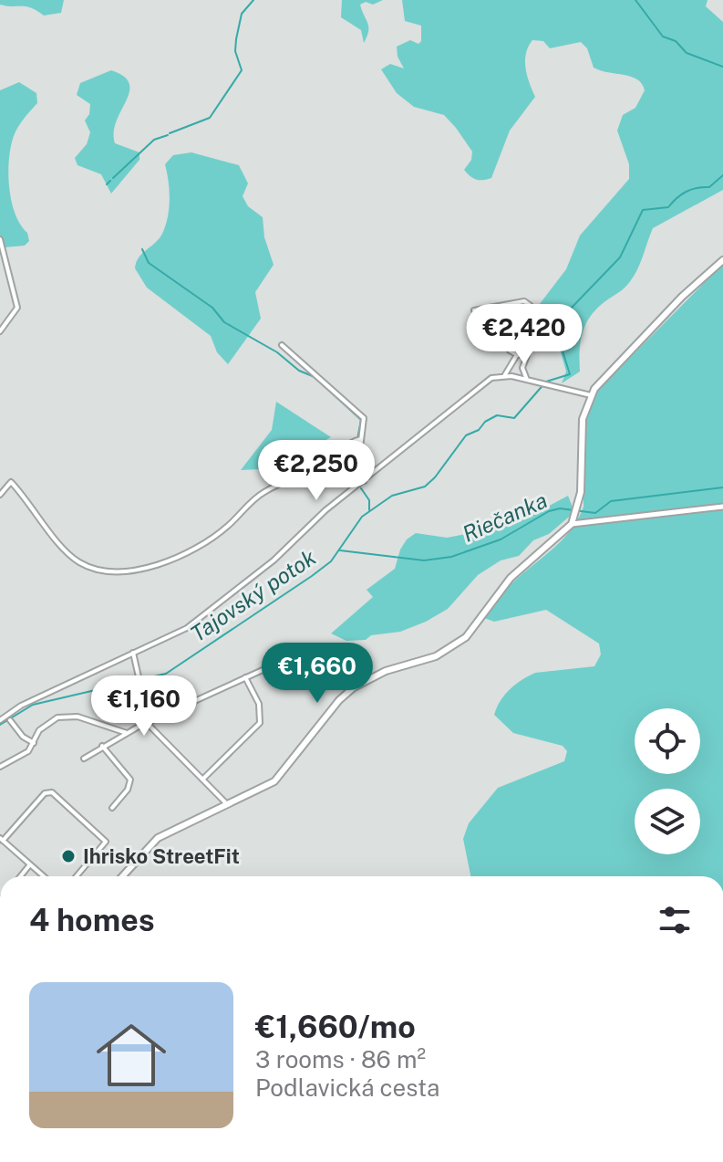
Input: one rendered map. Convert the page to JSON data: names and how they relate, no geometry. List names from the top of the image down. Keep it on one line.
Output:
{"water":["Riečanka","Tajovský potok"],"places":["Ihrisko StreetFit"],"page":{"price":["€2,420","€2,250","€1,660","€1,160"],"heading":"4 homes","list":[{"name":"€1,660/mo","note":"3 rooms · 86 m² · Podlavická cesta"}]}}
